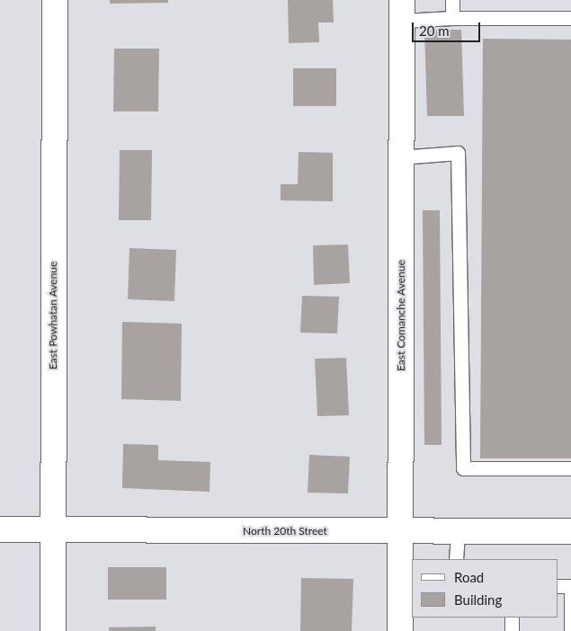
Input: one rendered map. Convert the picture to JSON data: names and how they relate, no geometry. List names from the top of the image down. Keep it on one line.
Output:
{"streets":{"street":["East Powhatan Avenue","East Comanche Avenue","North 20th Street"]},"crossings":[["East Powhatan Avenue","North 20th Street"],["East Comanche Avenue","North 20th Street"]],"legend":["Road","Building"],"scale_bar":"20 m"}
